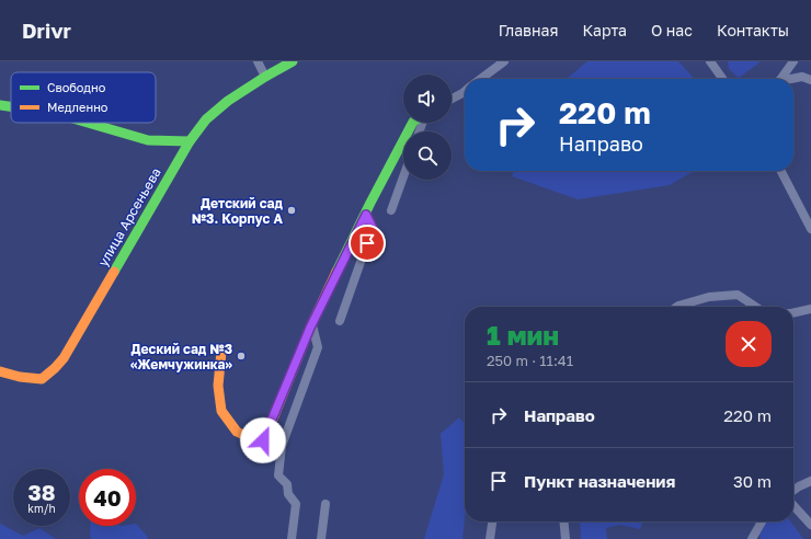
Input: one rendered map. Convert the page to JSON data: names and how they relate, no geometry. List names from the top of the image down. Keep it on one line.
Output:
{"streets":{"street":["улица Арсеньева"]},"places":["Детский сад №3. Корпус А","Деский сад №3 «Жемчужинка»"],"legend":["Свободно","Медленно"],"page":{"header":"Drivr","nav":["Главная","Карта","О нас","Контакты"],"turn":["220 m","Направо"],"heading":["1 мин","250 m · 11:41"],"list":[{"name":"Направо","value":"220 m"},{"name":"Пункт назначения","value":"30 m"}],"speed":"38 km/h","limit":"40"}}
